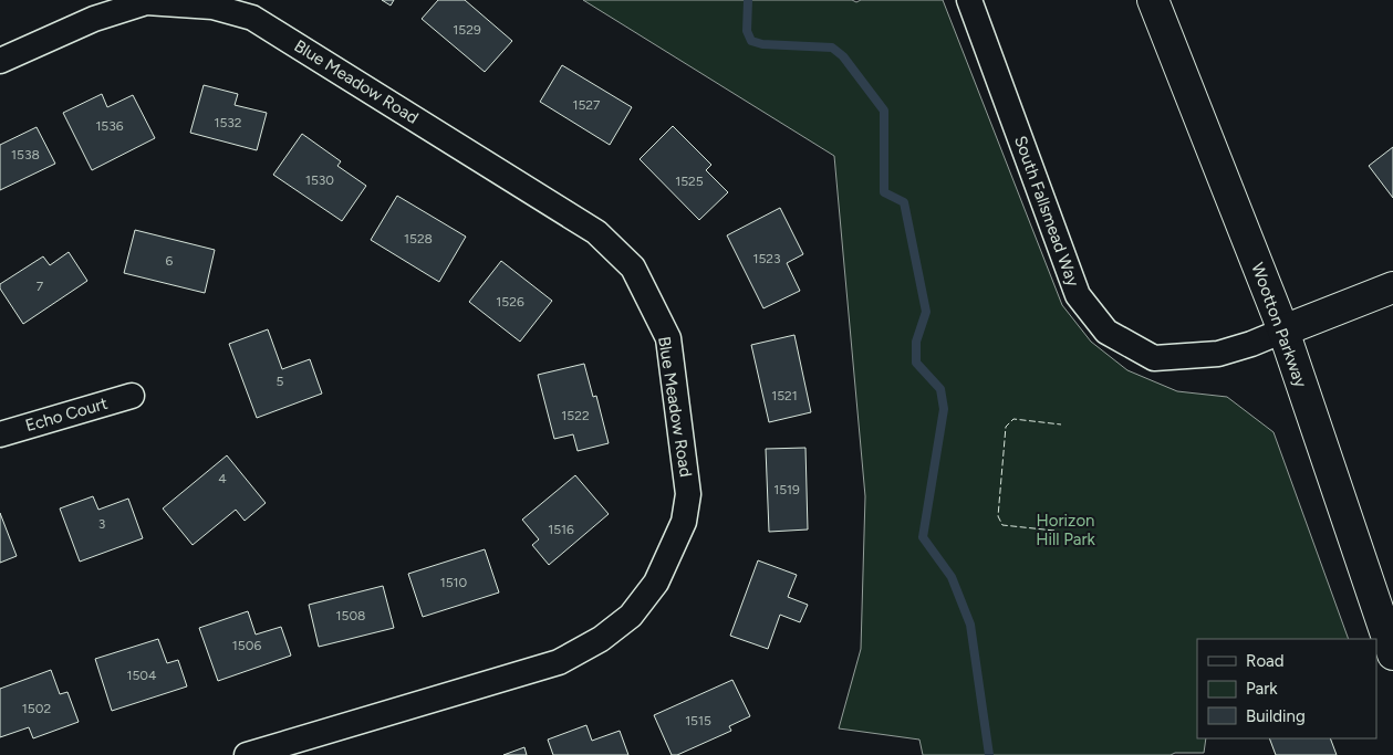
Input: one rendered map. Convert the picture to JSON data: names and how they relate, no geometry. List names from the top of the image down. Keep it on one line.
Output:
{"streets":{"main road":["Wootton Parkway"],"street":["Blue Meadow Road","South Fallsmead Way","Echo Court"]},"crossings":[["South Fallsmead Way","Wootton Parkway"]],"parks":["Horizon Hill Park"],"house_numbers":["1529","1527","1532","1536","1538","1530","1525","1528","1523","6","7","1526","5","1521","1522","4","1519","3","1516","1510","1508","1506","1504","1502","1515"],"legend":["Road","Park","Building"]}
